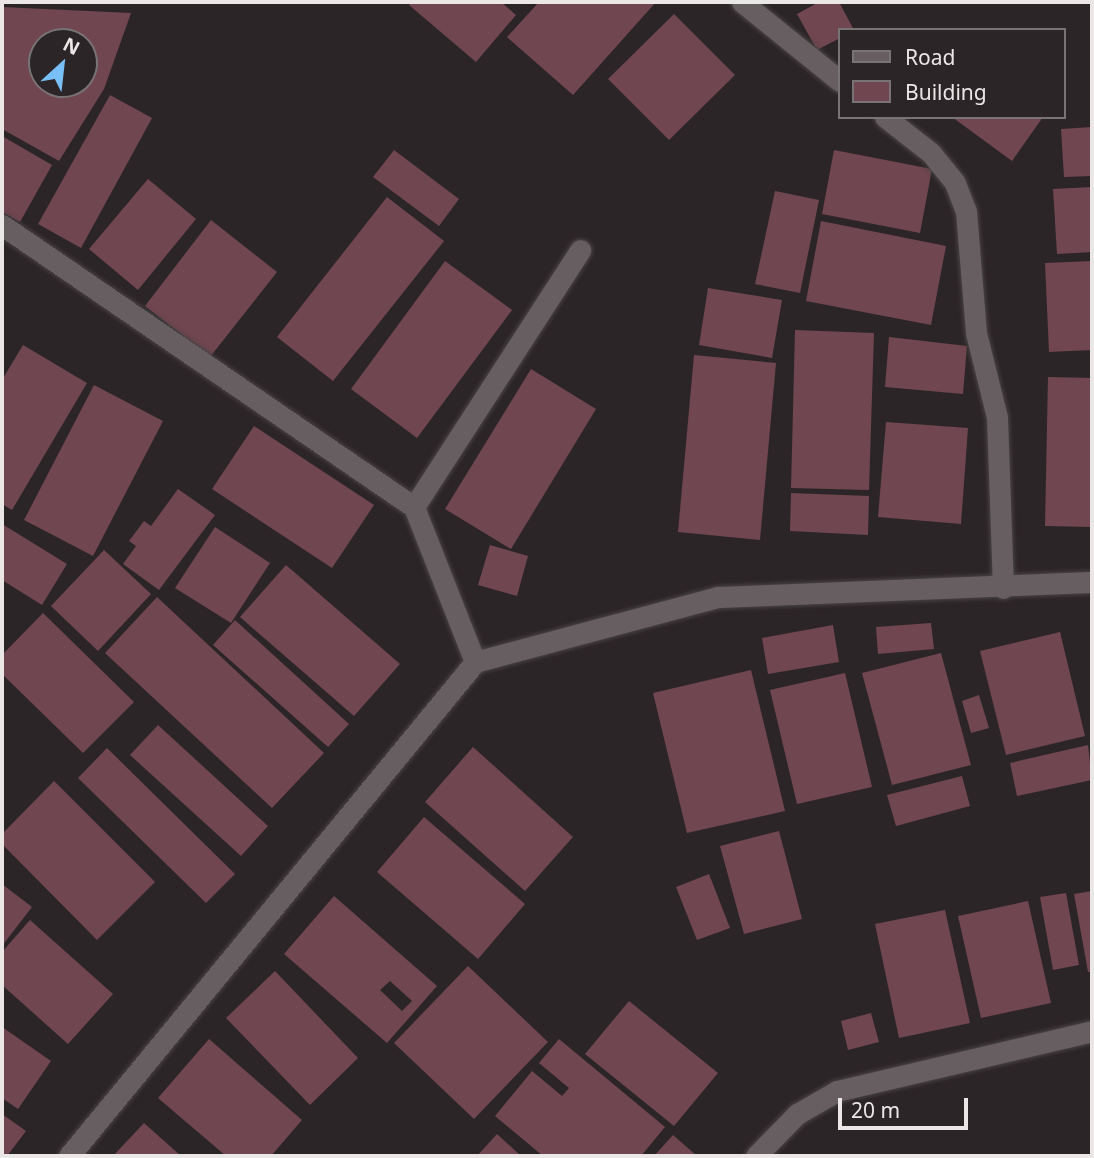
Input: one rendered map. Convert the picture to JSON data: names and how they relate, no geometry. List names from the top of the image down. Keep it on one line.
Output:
{"legend":["Road","Building"],"scale_bar":"20 m","north":"top right"}
